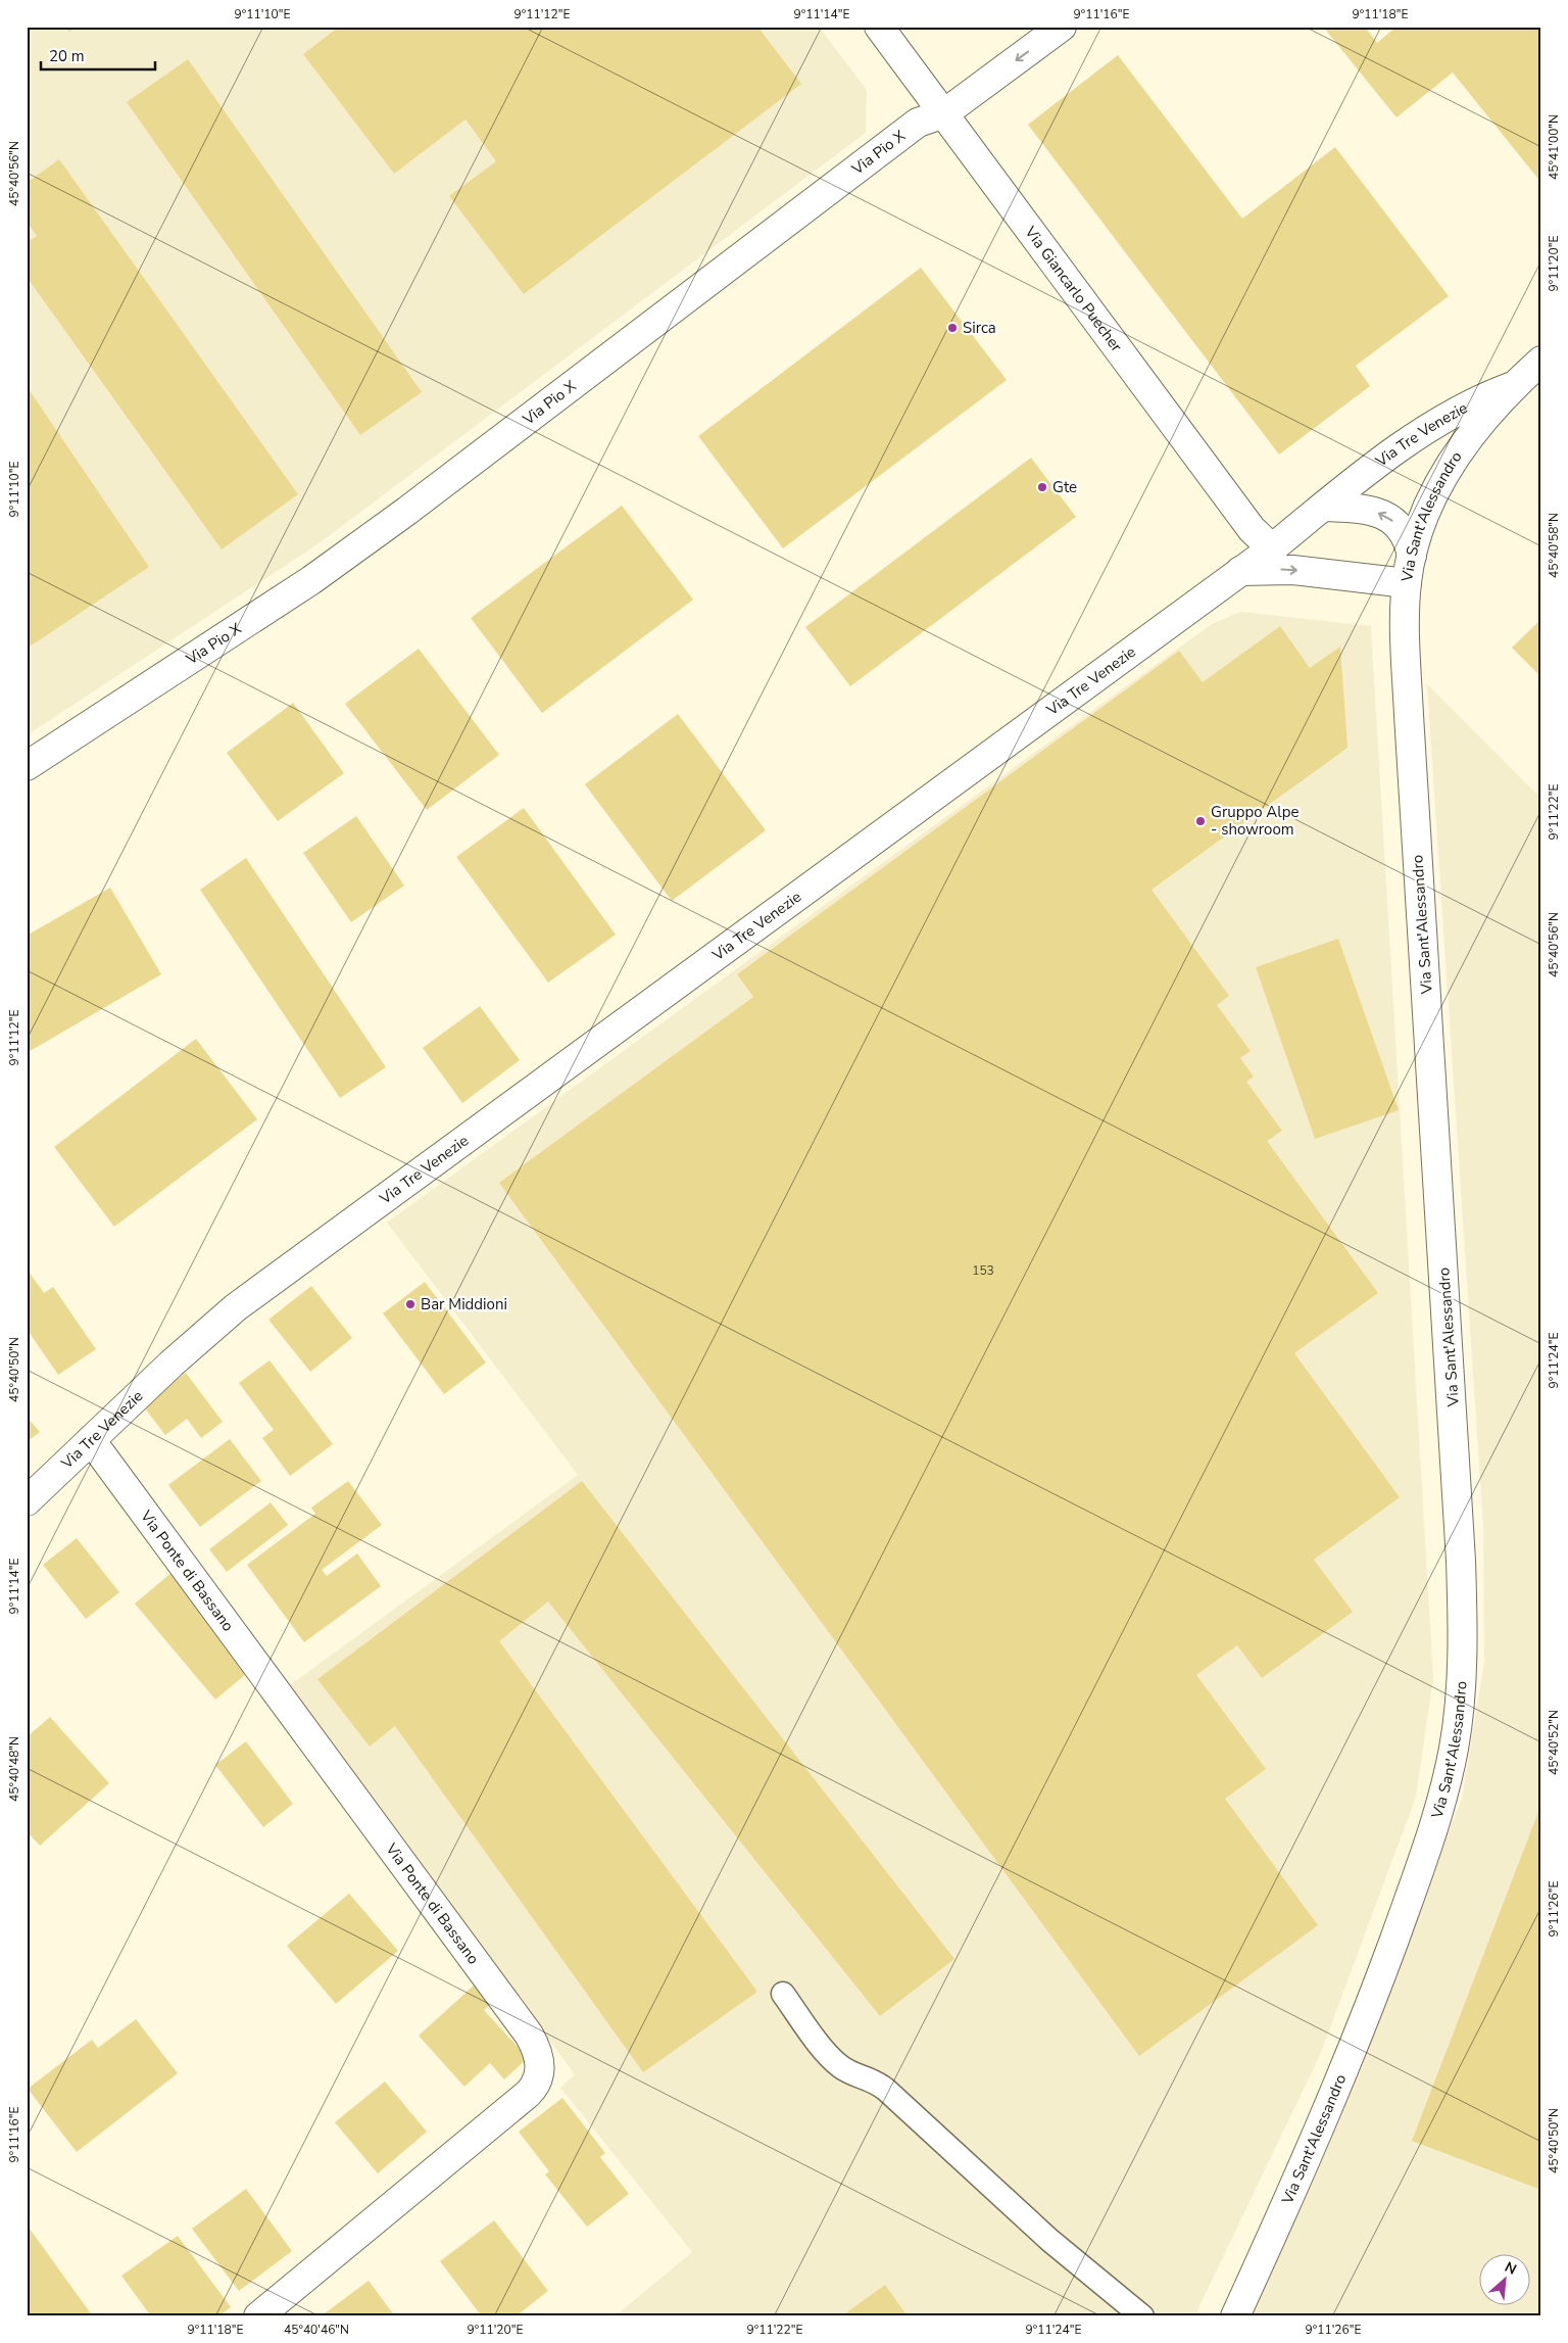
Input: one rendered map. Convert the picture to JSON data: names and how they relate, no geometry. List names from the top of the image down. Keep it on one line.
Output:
{"streets":{"street":["Via Pio X","Via Giancarlo Puecher","Via Tre Venezie","Via Sant'Alessandro","Via Ponte di Bassano"]},"crossings":[["Via Pio X","Via Giancarlo Puecher"],["Via Giancarlo Puecher","Via Tre Venezie"],["Via Tre Venezie","Via Sant'Alessandro"],["Via Tre Venezie","Via Ponte di Bassano"]],"places":["Sirca","Gte","Gruppo Alpe - showroom","Bar Middioni"],"house_numbers":["153"],"scale_bar":"20 m","north":"top right","coordinates":["9°11'10\"E","9°11'12\"E","9°11'14\"E","9°11'16\"E","9°11'18\"E","45°41'00\"N","45°40'56\"N","9°11'20\"E","45°40'58\"N","9°11'22\"E","9°11'24\"E","45°40'50\"N","45°40'52\"N","45°40'48\"N","9°11'26\"E","45°40'46\"N"]}
